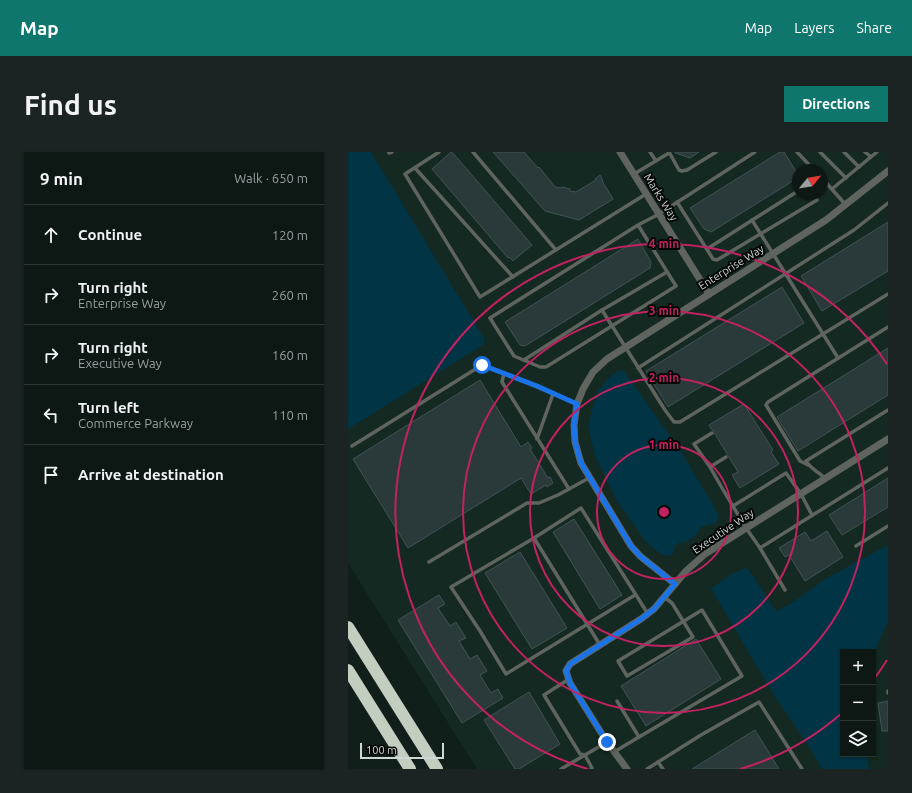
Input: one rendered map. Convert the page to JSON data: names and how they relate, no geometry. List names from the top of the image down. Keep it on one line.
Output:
{"streets":{"street":["Marks Way","Enterprise Way","Executive Way"]},"crossings":[["Marks Way","Enterprise Way"],["Enterprise Way","Executive Way"]],"scale_bar":"100 m","north":"top right","page":{"header":"Map","nav":["Map","Layers","Share"],"buttons":"Directions","title":"Find us","heading":["9 min","Walk · 650 m"],"list":[["Continue","120 m"],["Turn right","Enterprise Way","260 m"],["Turn right","Executive Way","160 m"],["Turn left","Commerce Parkway","110 m"],"Arrive at destination"],"map_buttons":["+","−"],"scale":"100 m"},"rings":["4 min","3 min","2 min","1 min"]}
